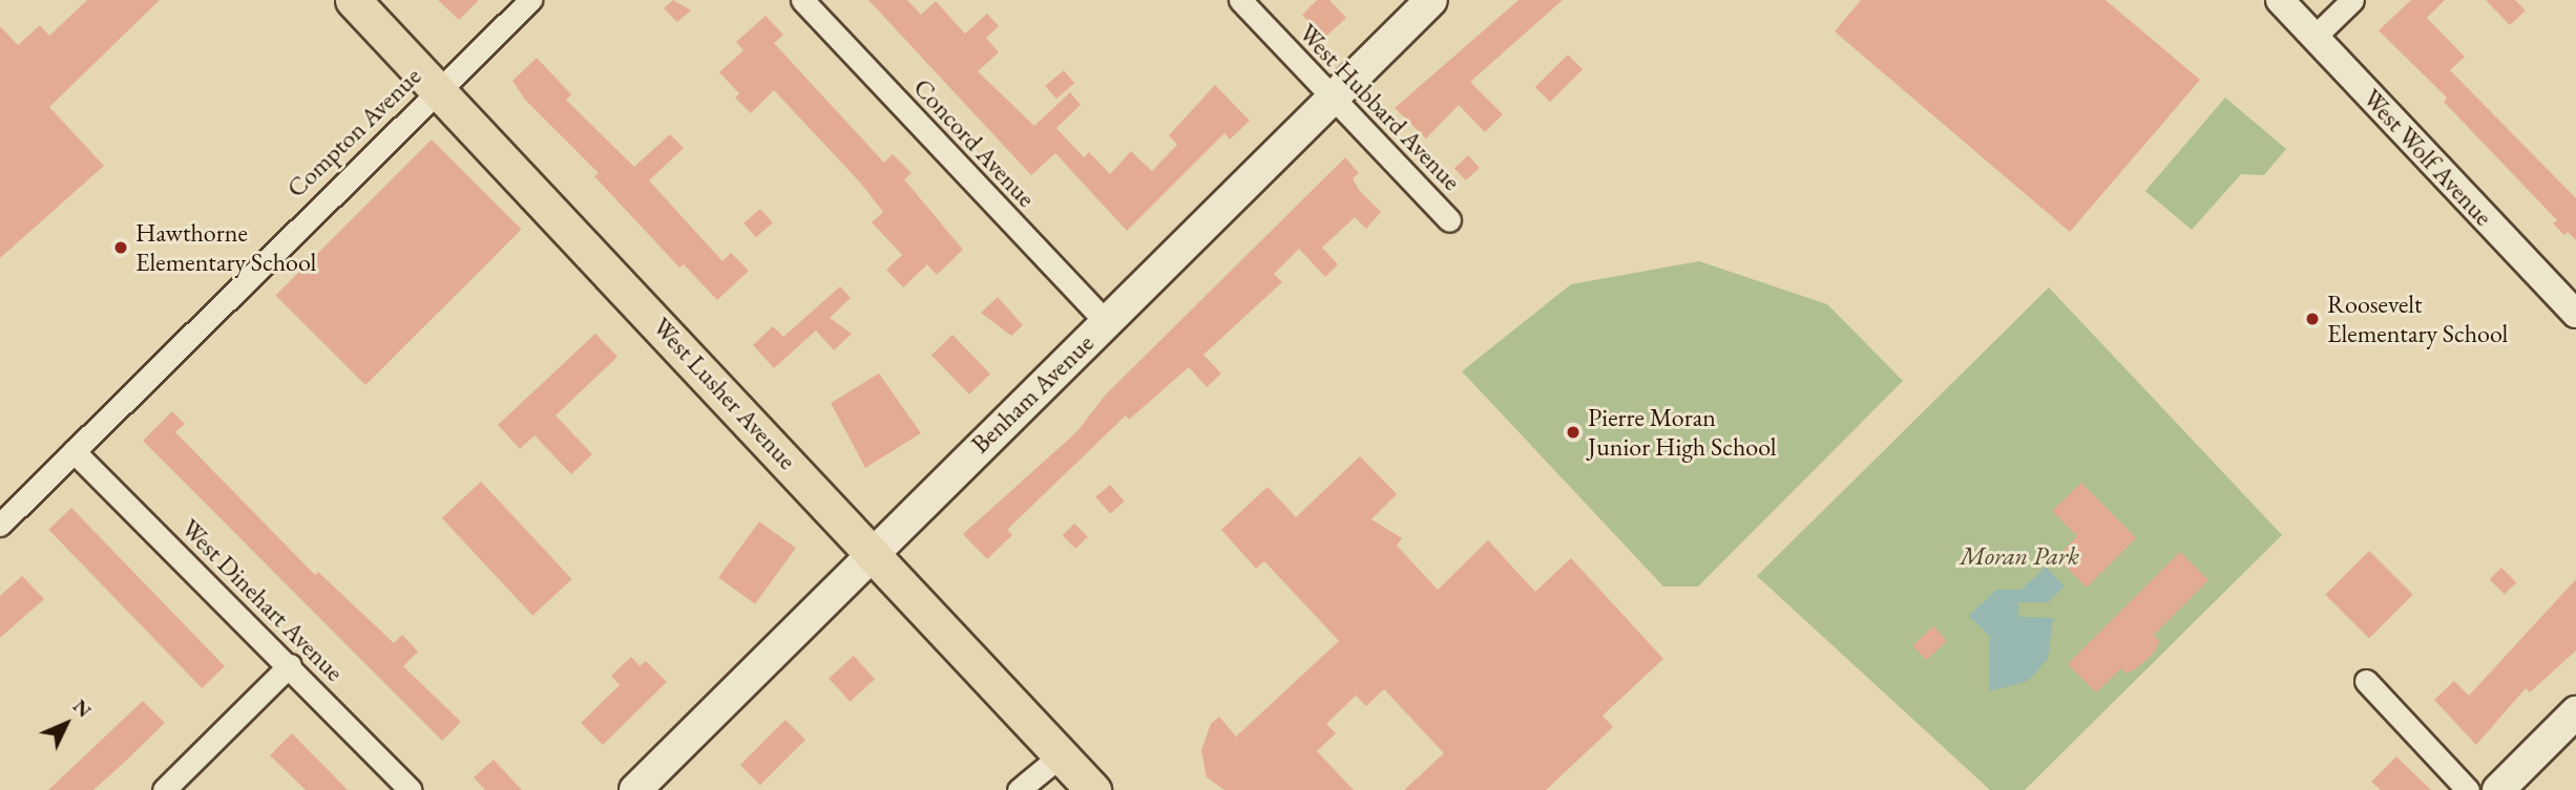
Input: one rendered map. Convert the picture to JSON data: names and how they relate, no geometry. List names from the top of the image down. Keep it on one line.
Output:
{"streets":{"main road":["West Lusher Avenue","Benham Avenue"],"street":["West Hubbard Avenue","Compton Avenue","Concord Avenue","West Wolf Avenue","West Dinehart Avenue"]},"crossings":[["West Hubbard Avenue","Benham Avenue"],["Compton Avenue","West Lusher Avenue"],["Compton Avenue","West Dinehart Avenue"],["Concord Avenue","Benham Avenue"],["West Lusher Avenue","Benham Avenue"]],"parks":["Moran Park"],"places":["Hawthorne Elementary School","Roosevelt Elementary School","Pierre Moran Junior High School"],"north":"top right"}
